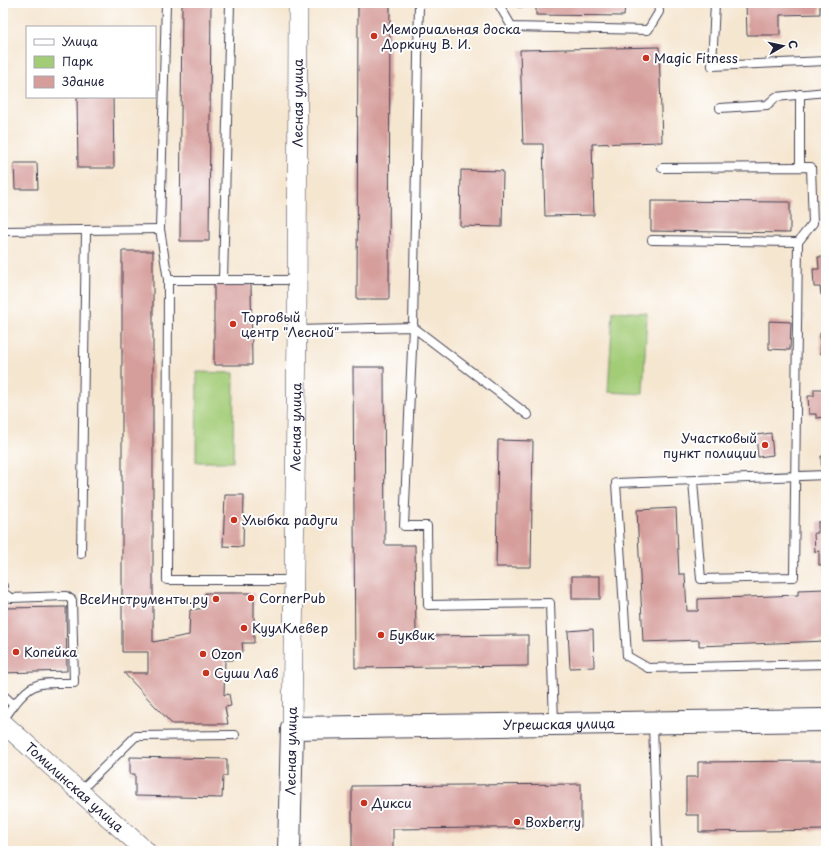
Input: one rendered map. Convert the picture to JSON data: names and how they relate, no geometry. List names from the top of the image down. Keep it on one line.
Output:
{"streets":{"main road":["Лесная улица","Угрешская улица"],"street":["Томилинская улица"]},"crossings":[["Лесная улица","Угрешская улица"]],"places":["Мемориальная доска Доркину В. И.","Magic Fitness","Торговый центр \"Лесной\"","Участковый пункт полиции","Улыбка радуги","CornerPub","ВсеИнструменты.ру","КуулКлевер","Буквик","Копейка","Ozon","Суши Лав","Дикси","Boxberry"],"legend":["Улица","Парк","Здание"],"north":"right"}
